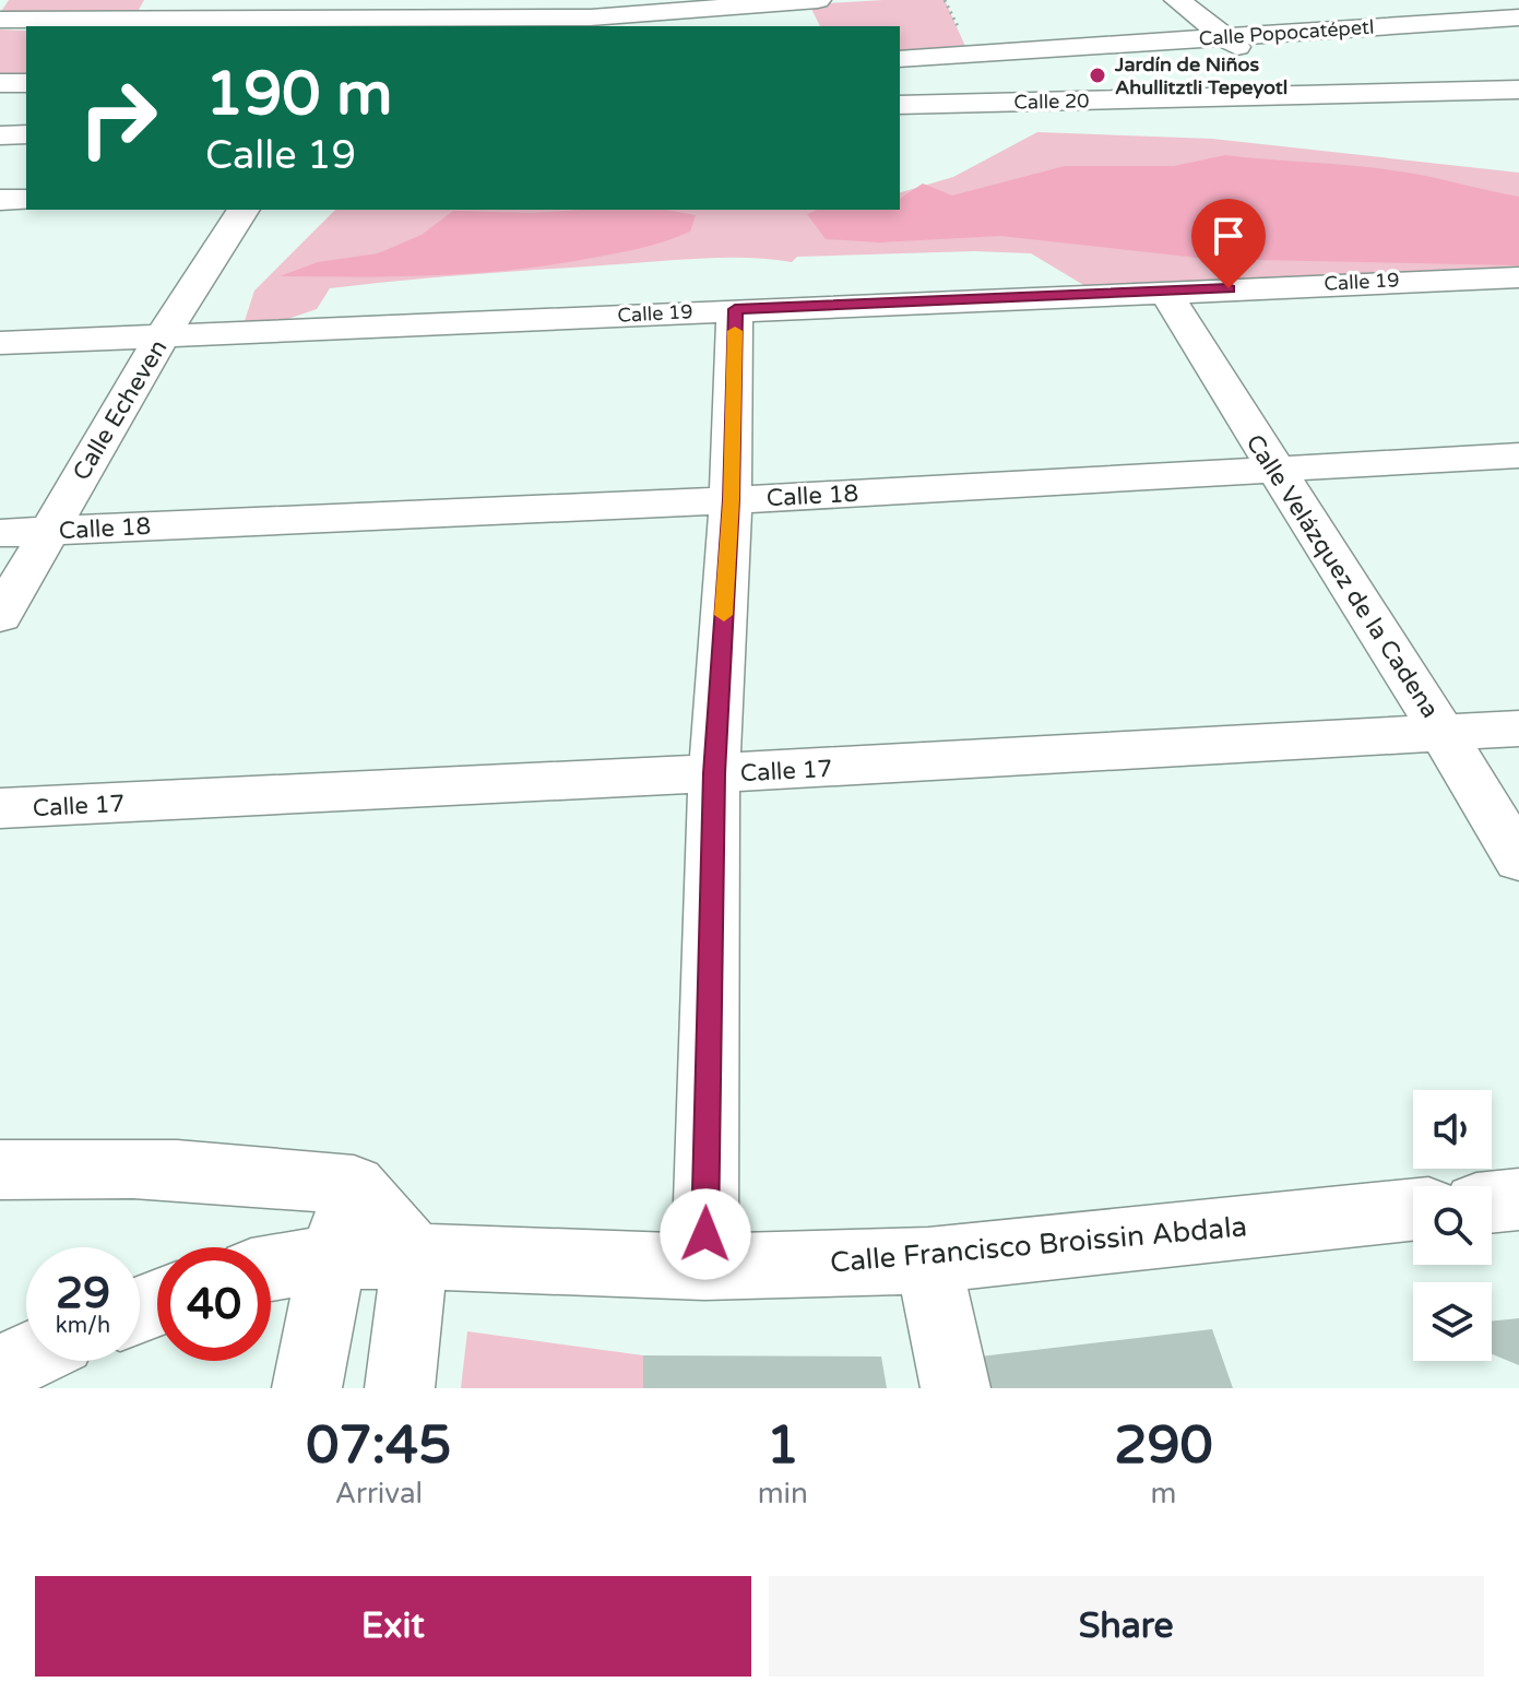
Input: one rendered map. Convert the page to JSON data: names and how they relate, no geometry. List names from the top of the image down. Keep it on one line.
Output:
{"streets":{"street":["Calle Popocatépetl","Calle 20","Calle 19","Calle Echeven","Calle 18","Calle Velázquez de la Cadena","Calle 17","Calle Francisco Broissin Abdala"]},"crossings":[["Calle 19","Calle Echeven"],["Calle 19","Calle Velázquez de la Cadena"],["Calle Echeven","Calle 18"],["Calle 18","Calle Velázquez de la Cadena"],["Calle Velázquez de la Cadena","Calle 17"]],"places":["Jardín de Niños Ahullitztli Tepeyotl"],"page":{"turn":["190 m","Calle 19"],"speed":"29 km/h","limit":"40","eta":["07:45","Arrival","1","min","290","m"],"buttons":["Exit","Share"]}}
